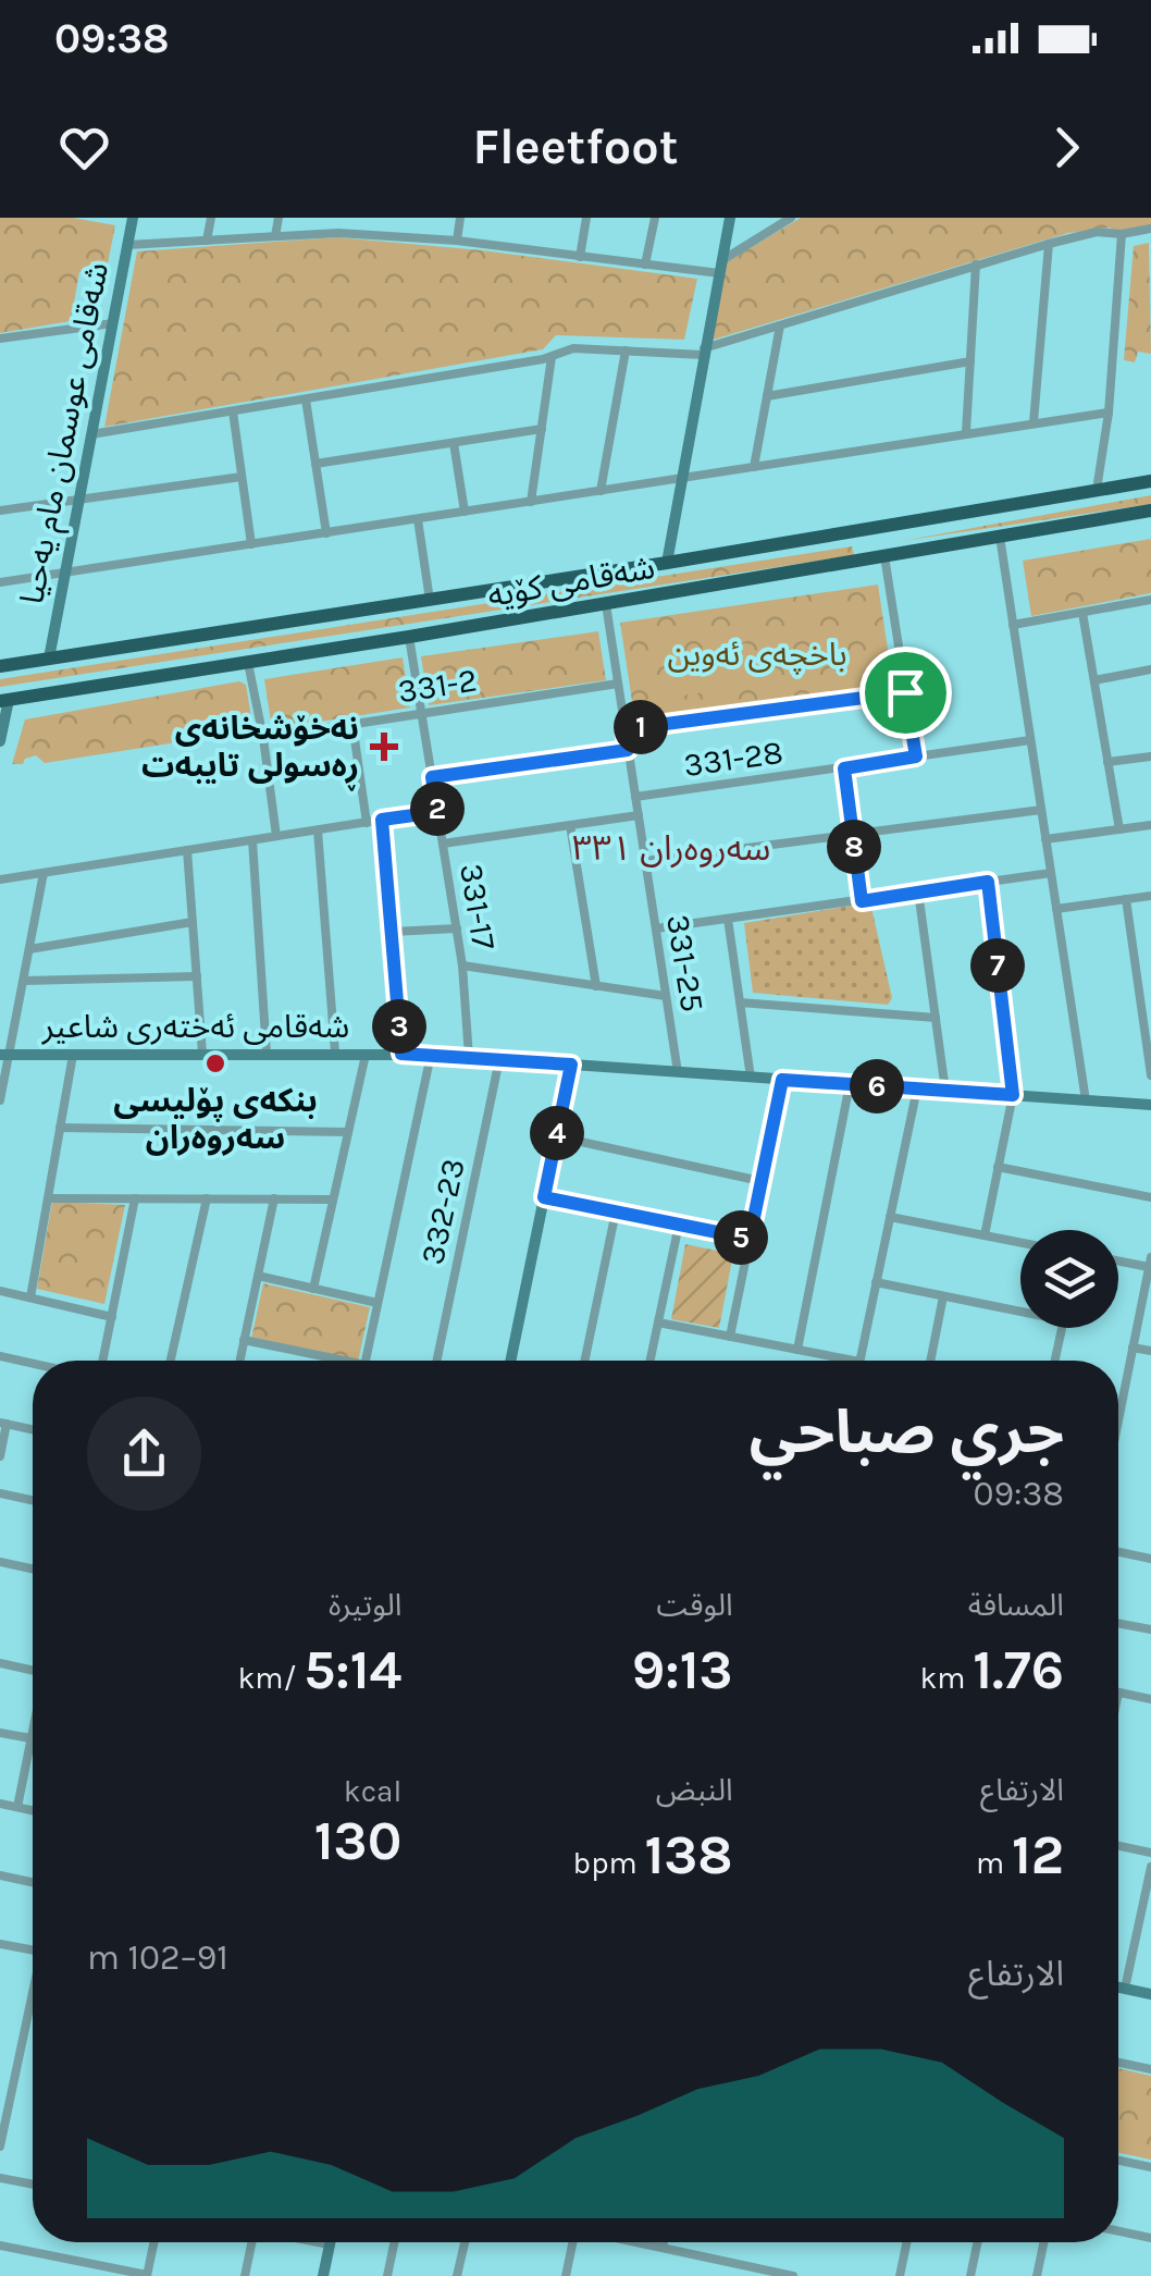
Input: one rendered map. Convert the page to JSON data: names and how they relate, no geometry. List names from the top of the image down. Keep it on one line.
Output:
{"streets":{"highway":["شەقامی کۆیە"],"street":["شەقامی عوسمان مام یەحیا","331-2","331-28","331-17","331-25","شەقامی ئەختەری شاعیر","332-23"]},"crossings":[["شەقامی عوسمان مام یەحیا","شەقامی کۆیە"],["شەقامی کۆیە","331-17"],["شەقامی کۆیە","331-25"],["331-2","331-17"],["331-2","331-25"],["331-28","331-25"],["331-17","شەقامی ئەختەری شاعیر"],["331-25","شەقامی ئەختەری شاعیر"],["شەقامی ئەختەری شاعیر","332-23"]],"districts":["سەروەران ٣٣١"],"parks":["باخچەی ئەوین"],"places":{"health":["نەخۆشخانەی ڕەسولی تایبەت"],"other":["بنکەی پۆلیسی سەروەران"]},"page":{"status":"09:38","header":"Fleetfoot","pins":["1","2","8","7","3","6","4","5"],"heading":["جري صباحي","09:38"],"stats":[["المسافة","1.76 km"],["الوقت","9:13"],["الوتيرة","5:14 /km"],["الارتفاع","12 m"],["النبض","138 bpm"],["kcal","130"]],"chart":["الارتفاع","91–102 m"]}}
